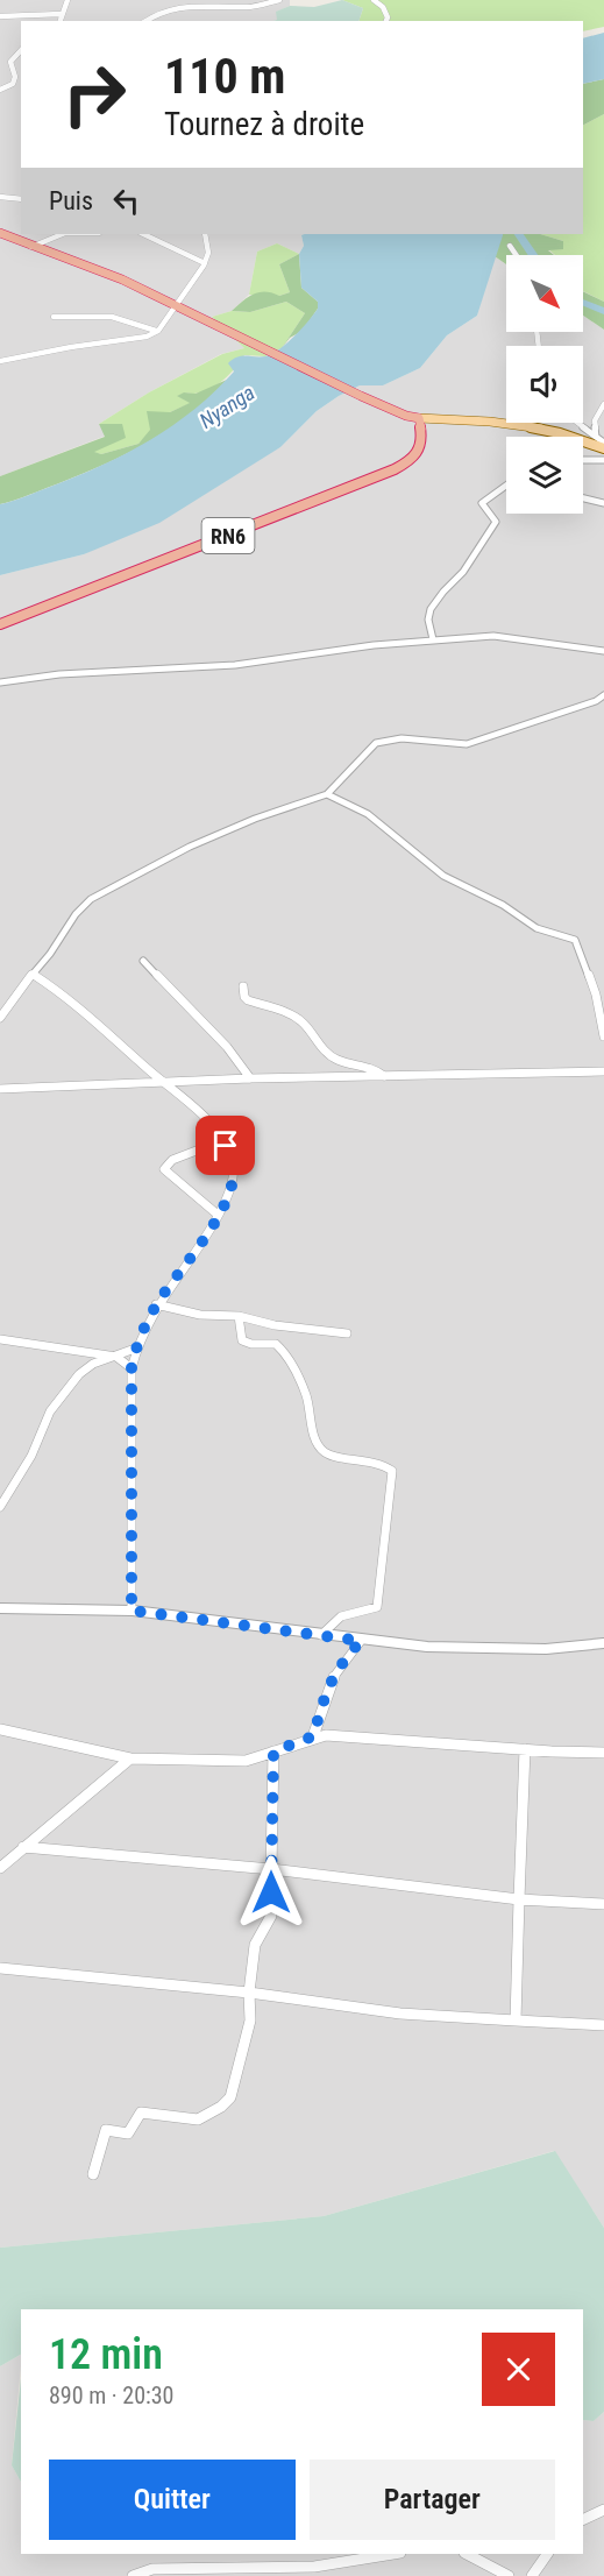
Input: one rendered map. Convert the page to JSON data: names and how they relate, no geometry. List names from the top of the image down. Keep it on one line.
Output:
{"streets":{"highway":["RN6"]},"water":["Nyanga"],"north":"bottom right","page":{"turn":["110 m","Tournez à droite"],"then":"Puis","heading":["12 min","890 m · 20:30"],"buttons":["Quitter","Partager"]}}
